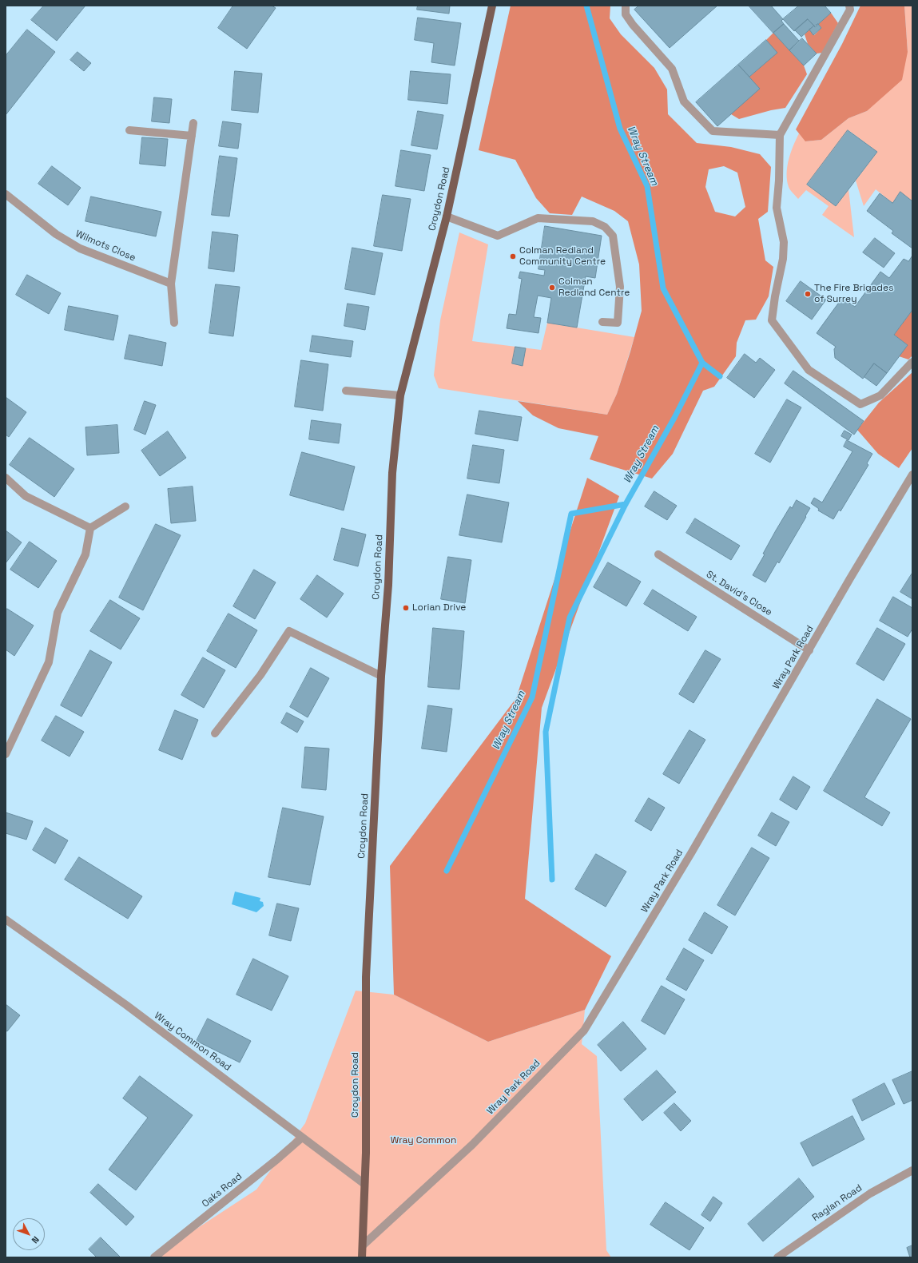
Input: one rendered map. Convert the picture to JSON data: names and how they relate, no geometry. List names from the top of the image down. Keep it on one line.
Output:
{"streets":{"main road":["Croydon Road"],"street":["Wilmots Close","St. David's Close","Wray Park Road","Wray Common Road","Oaks Road","Raglan Road"]},"crossings":[["Croydon Road","Wray Park Road"],["Croydon Road","Wray Common Road"],["St. David's Close","Wray Park Road"],["Wray Common Road","Oaks Road"]],"water":["Wray Stream"],"parks":["Wray Common"],"places":["Colman Redland Community Centre","Colman Redland Centre","The Fire Brigades of Surrey","Lorian Drive"],"north":"bottom right"}
